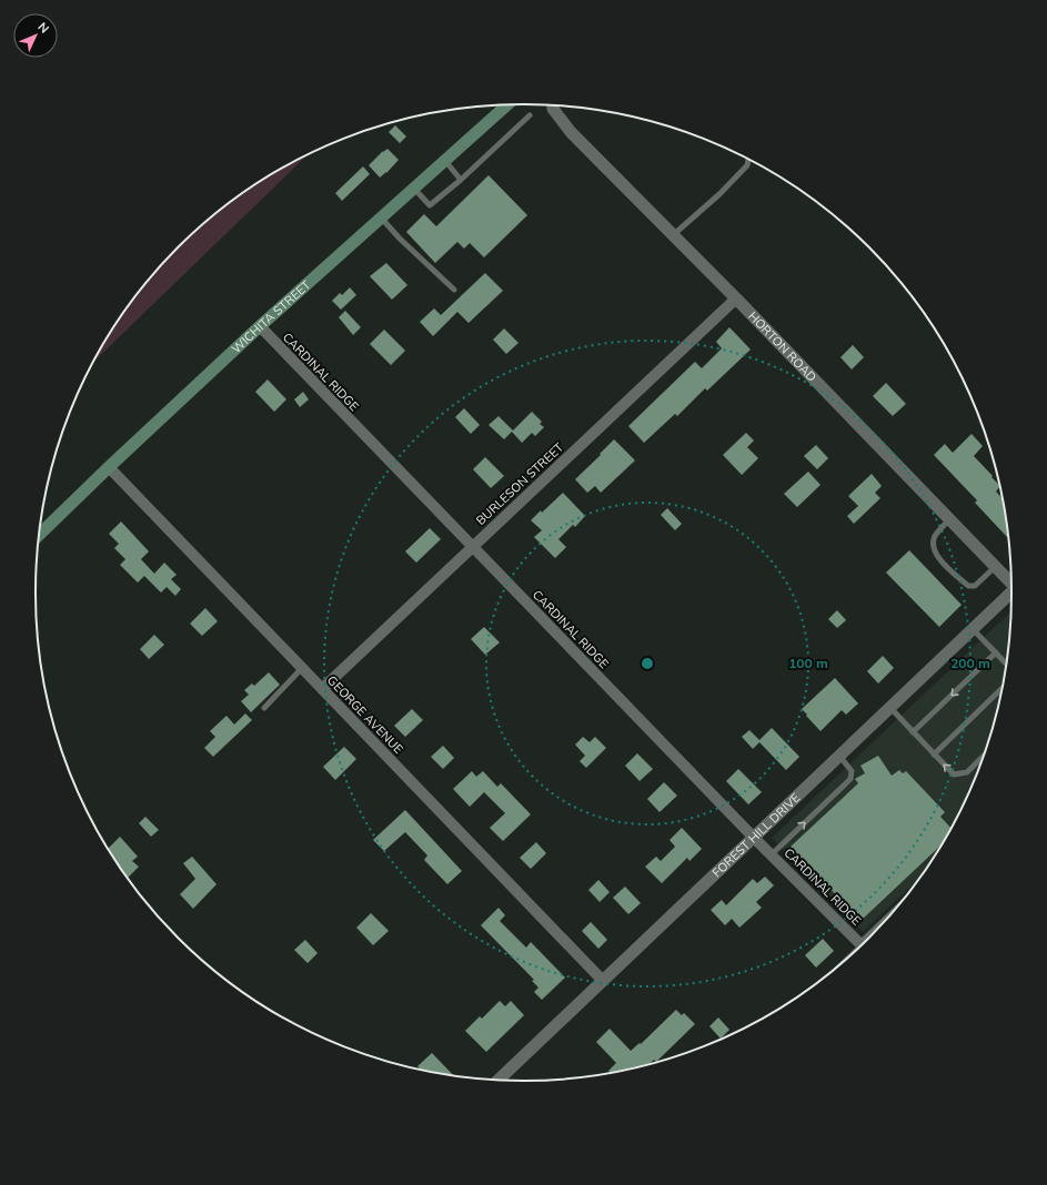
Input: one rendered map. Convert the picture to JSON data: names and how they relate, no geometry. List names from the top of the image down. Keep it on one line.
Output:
{"streets":{"main road":["WICHITA STREET"],"street":["HORTON ROAD","CARDINAL RIDGE","BURLESON STREET","GEORGE AVENUE","FOREST HILL DRIVE"]},"crossings":[["WICHITA STREET","CARDINAL RIDGE"],["WICHITA STREET","GEORGE AVENUE"],["HORTON ROAD","BURLESON STREET"],["CARDINAL RIDGE","BURLESON STREET"],["CARDINAL RIDGE","FOREST HILL DRIVE"],["BURLESON STREET","GEORGE AVENUE"],["GEORGE AVENUE","FOREST HILL DRIVE"]],"north":"top right","rings":["100 m","200 m"]}
